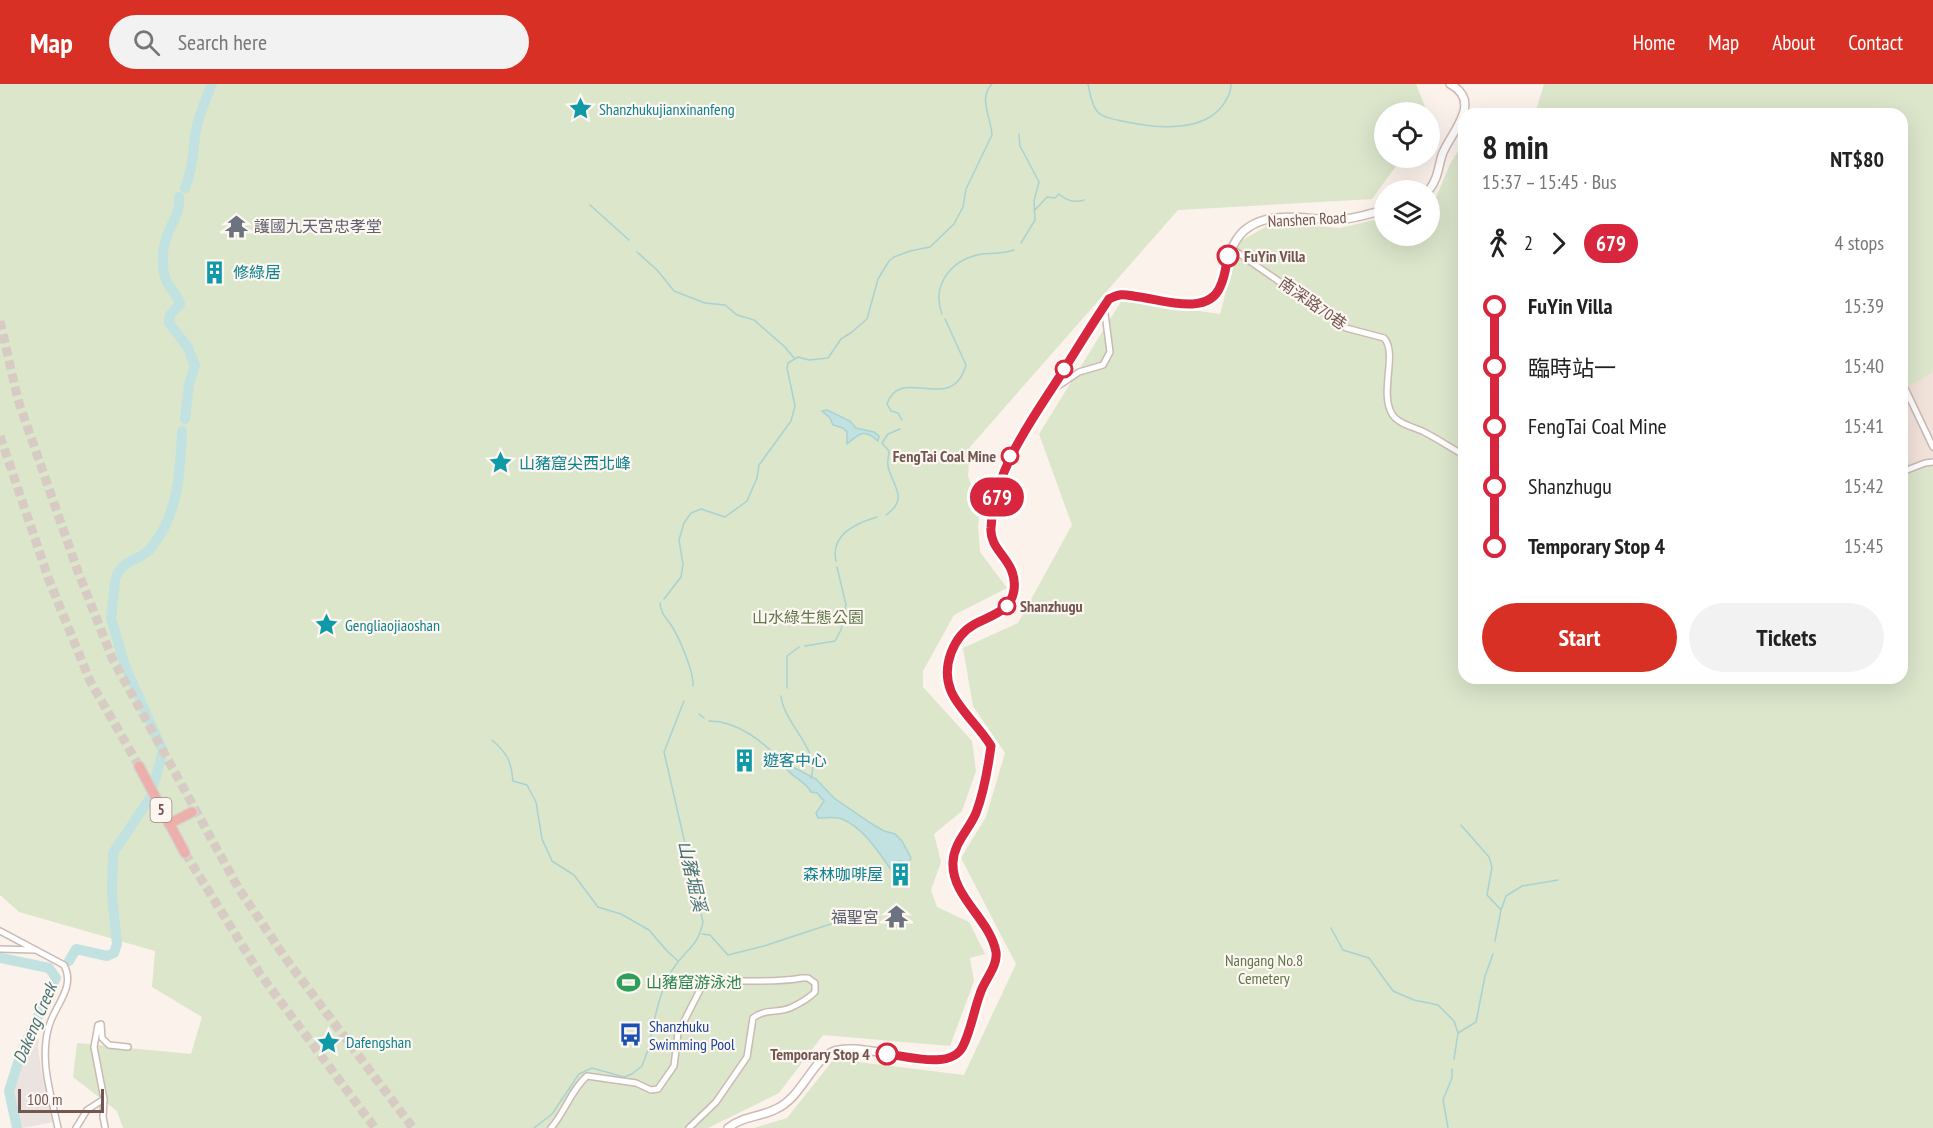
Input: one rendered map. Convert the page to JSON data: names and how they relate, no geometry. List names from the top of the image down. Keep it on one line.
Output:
{"streets":{"highway":["5"],"main road":["Nanshen Road"],"street":["南深路70巷"]},"crossings":[["Nanshen Road","南深路70巷"]],"water":["山豬堀溪","Dakeng Creek"],"parks":["山水綠生態公園","Nangang No.8 Cemetery"],"places":{"place":["Shanzhukujianxinanfeng","山豬窟尖西北峰","Gengliaojiaoshan","Dafengshan"],"temple":["護國九天宮忠孝堂","福聖宮"],"other":["FuYin Villa","FengTai Coal Mine","Shanzhugu","Temporary Stop 4"],"building":["修綠居","遊客中心","森林咖啡屋"],"sports":["山豬窟游泳池"],"bus stop":["Shanzhuku Swimming Pool"]},"lines":["bus line 679"],"scale_bar":"100 m","page":{"header":"Map","search":"Search here","nav":["Home","Map","About","Contact"],"on_map":"679","heading":["8 min","15:37 – 15:45 · Bus","NT$80"],"legs":["2","679","4 stops"],"list":[{"name":"FuYin Villa","value":"15:39"},{"name":"臨時站一","value":"15:40"},{"name":"FengTai Coal Mine","value":"15:41"},{"name":"Shanzhugu","value":"15:42"},{"name":"Temporary Stop 4","value":"15:45"}],"buttons":["Start","Tickets"],"scale":"100 m"}}
